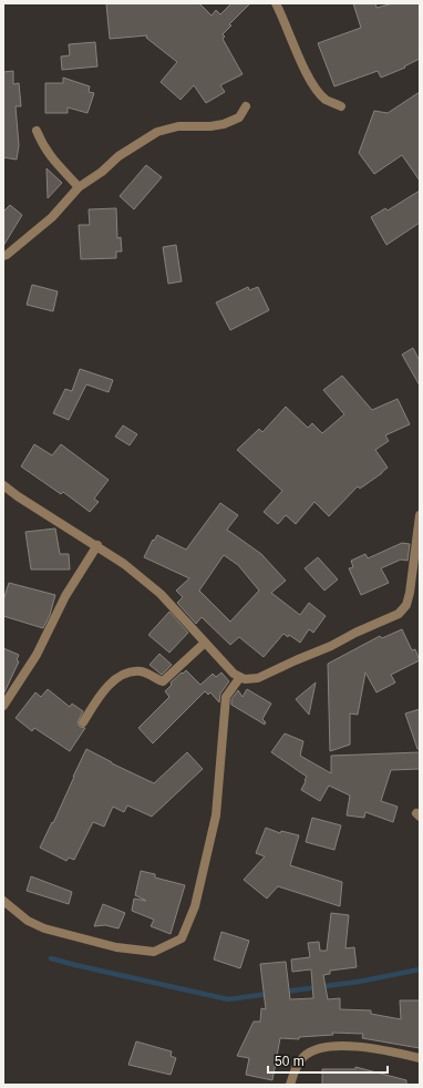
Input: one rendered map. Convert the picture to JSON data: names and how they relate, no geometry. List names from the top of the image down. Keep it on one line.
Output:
{"scale_bar":"50 m"}
